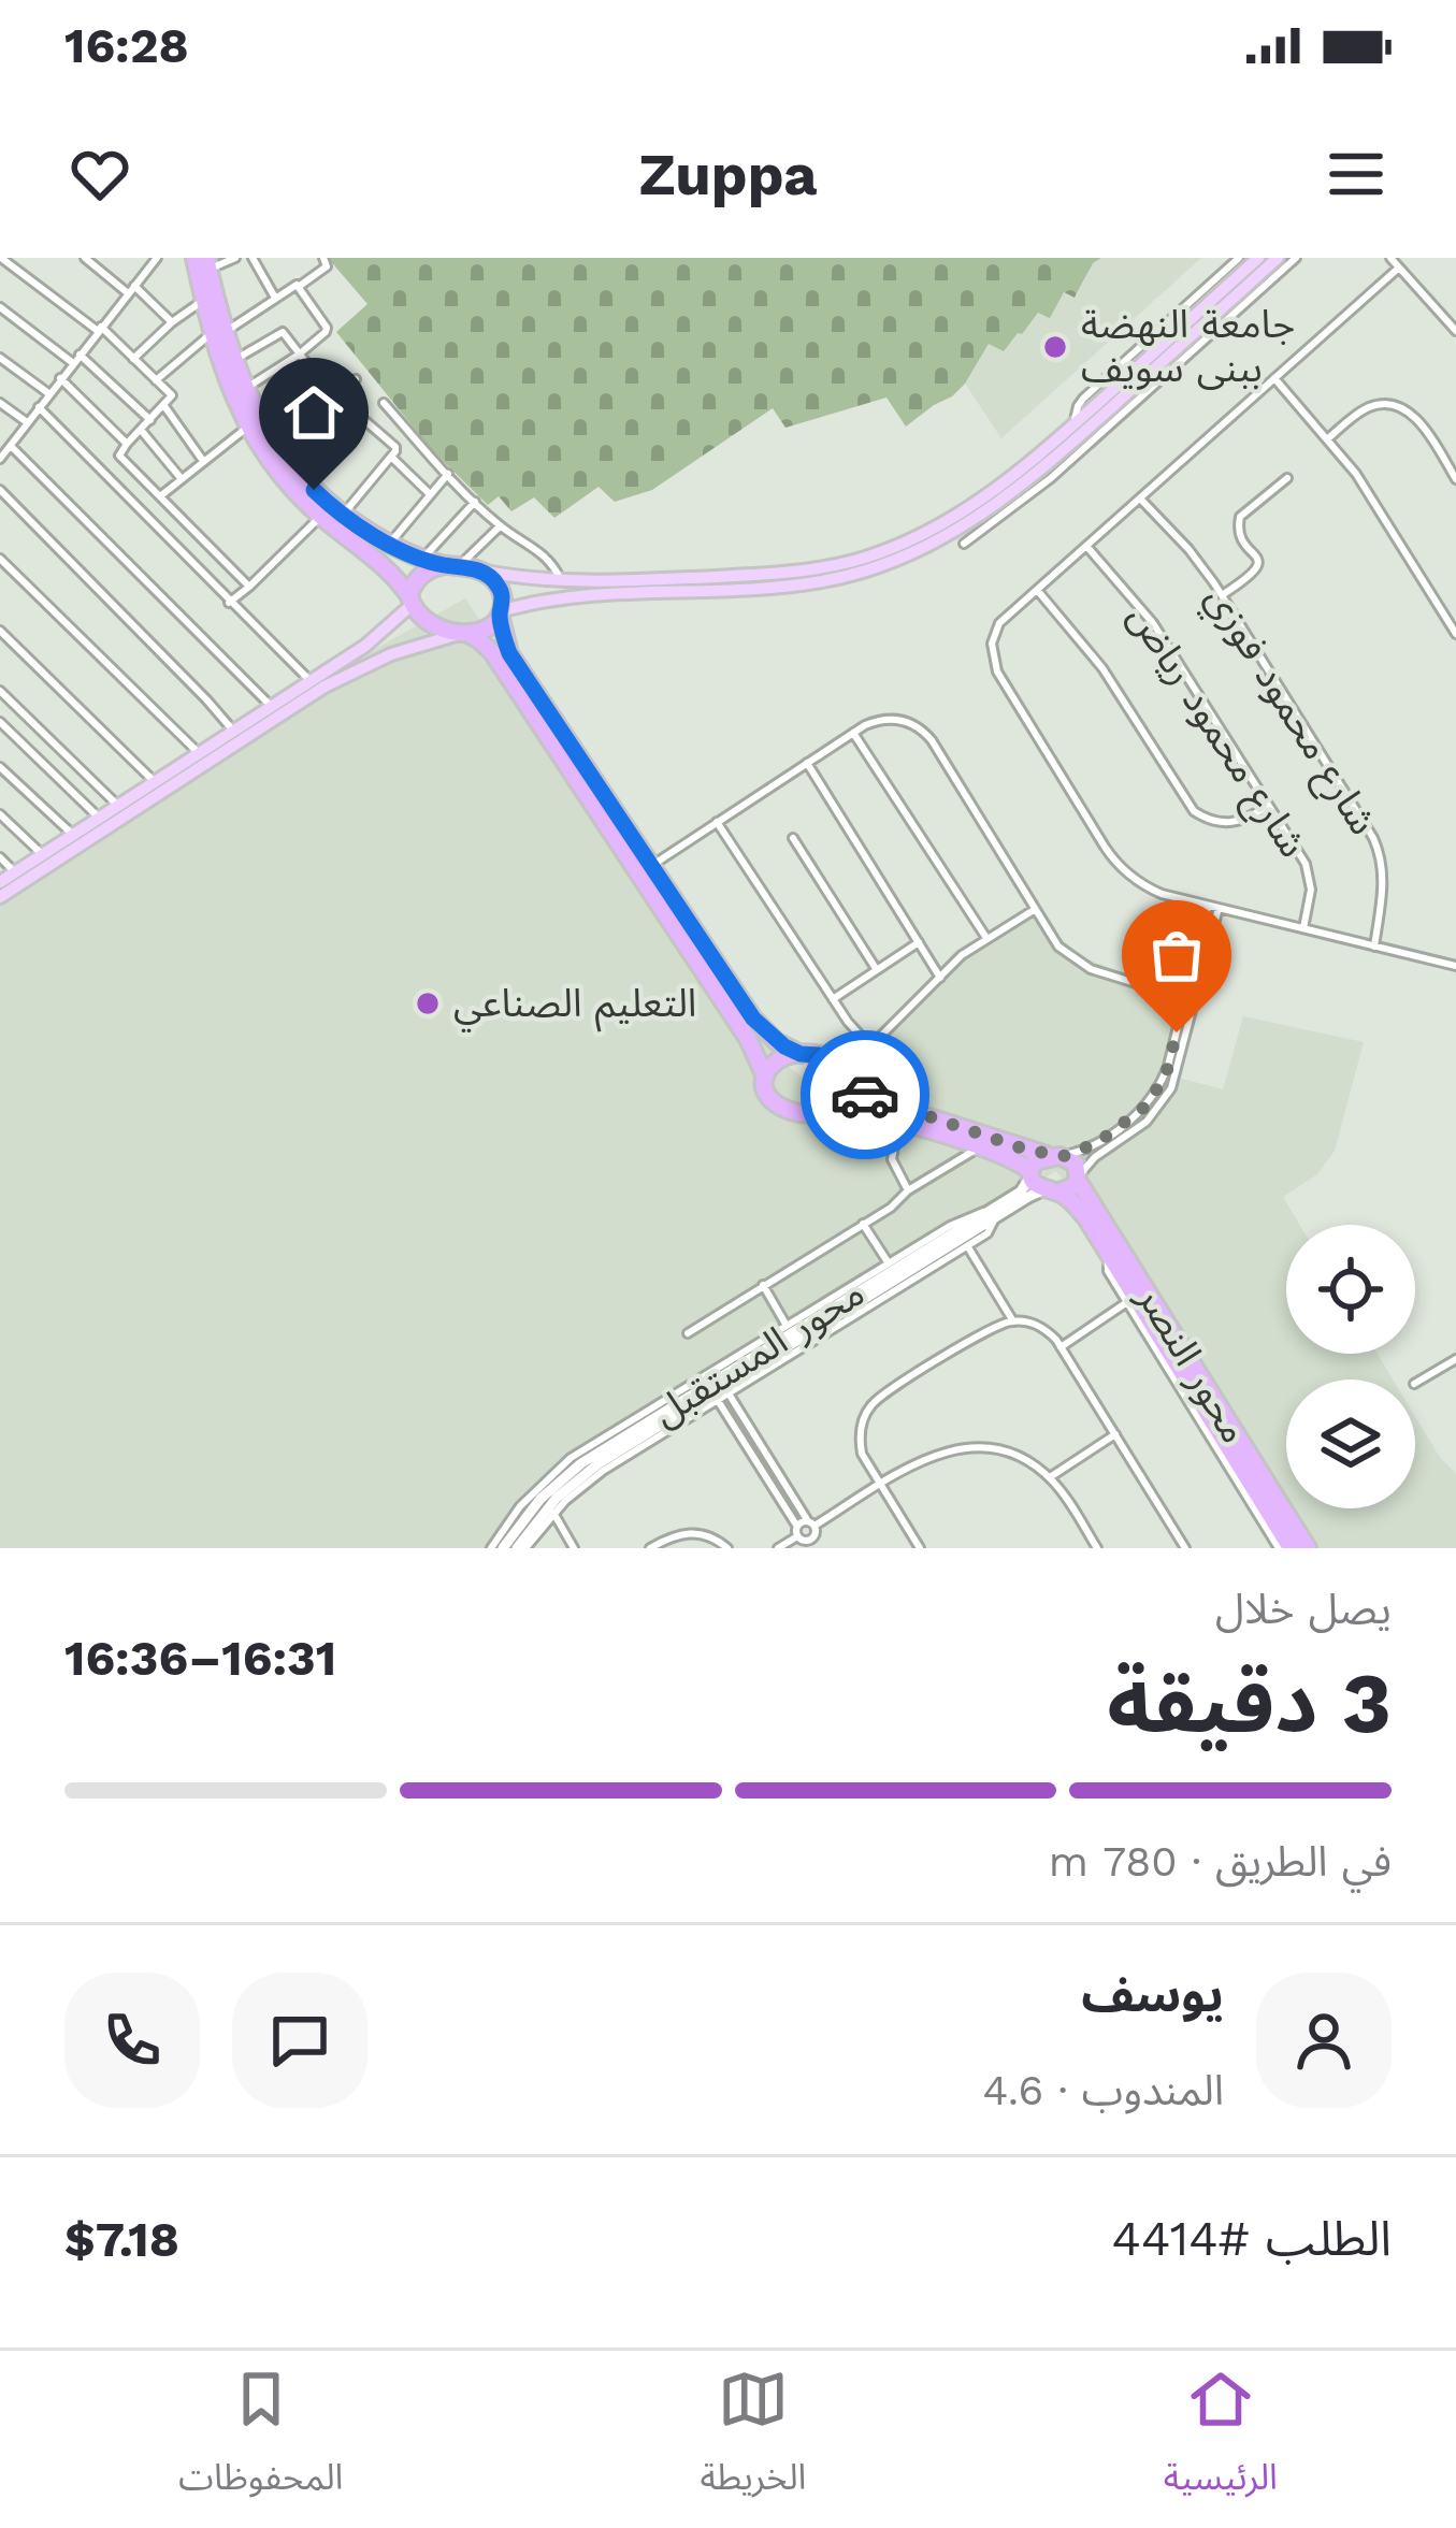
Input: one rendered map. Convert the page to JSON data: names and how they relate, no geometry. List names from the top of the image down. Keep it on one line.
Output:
{"streets":{"highway":["محور النصر"],"street":["شارع محمود فوزي","شارع محمود رياض","محور المستقبل"]},"crossings":[["محور المستقبل","محور النصر"]],"places":["جامعة النهضة ببنى سويف","التعليم الصناعي"],"page":{"status":"16:28","header":"Zuppa","heading":["3 دقيقة","يصل خلال","16:31–16:36"],"panel":["يوسف","المندوب · 4.6","الطلب #4414","$7.18"],"bar":"في الطريق · 780 m","tabs":["الرئيسية","الخريطة","المحفوظات"]}}
